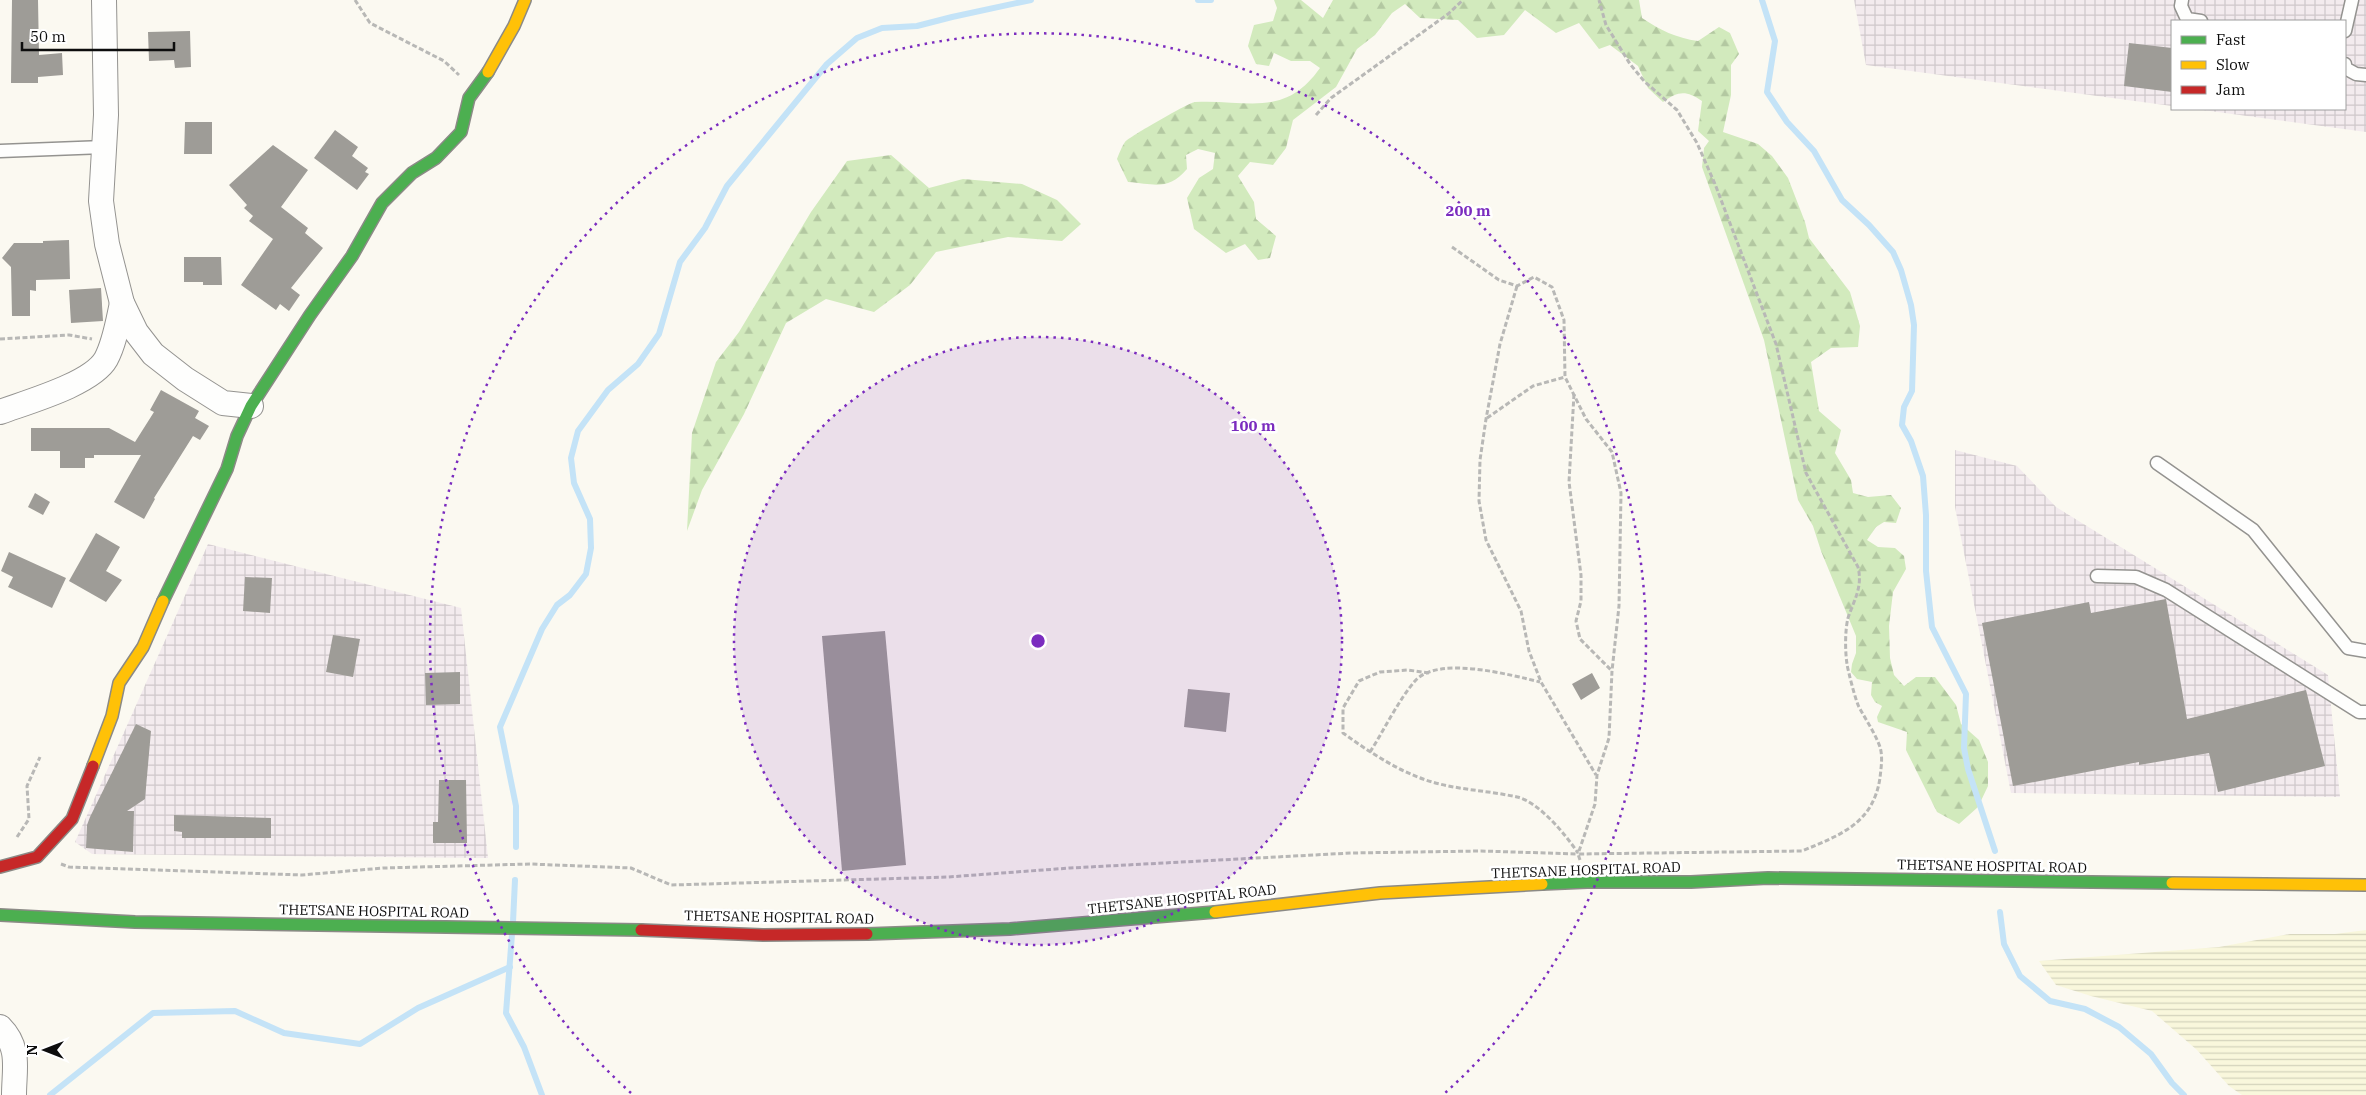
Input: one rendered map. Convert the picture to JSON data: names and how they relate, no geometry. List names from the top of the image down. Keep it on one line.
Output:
{"streets":{"main road":["THETSANE HOSPITAL ROAD"]},"legend":["Fast","Slow","Jam"],"scale_bar":"50 m","north":"left","rings":["200 m","100 m"]}
